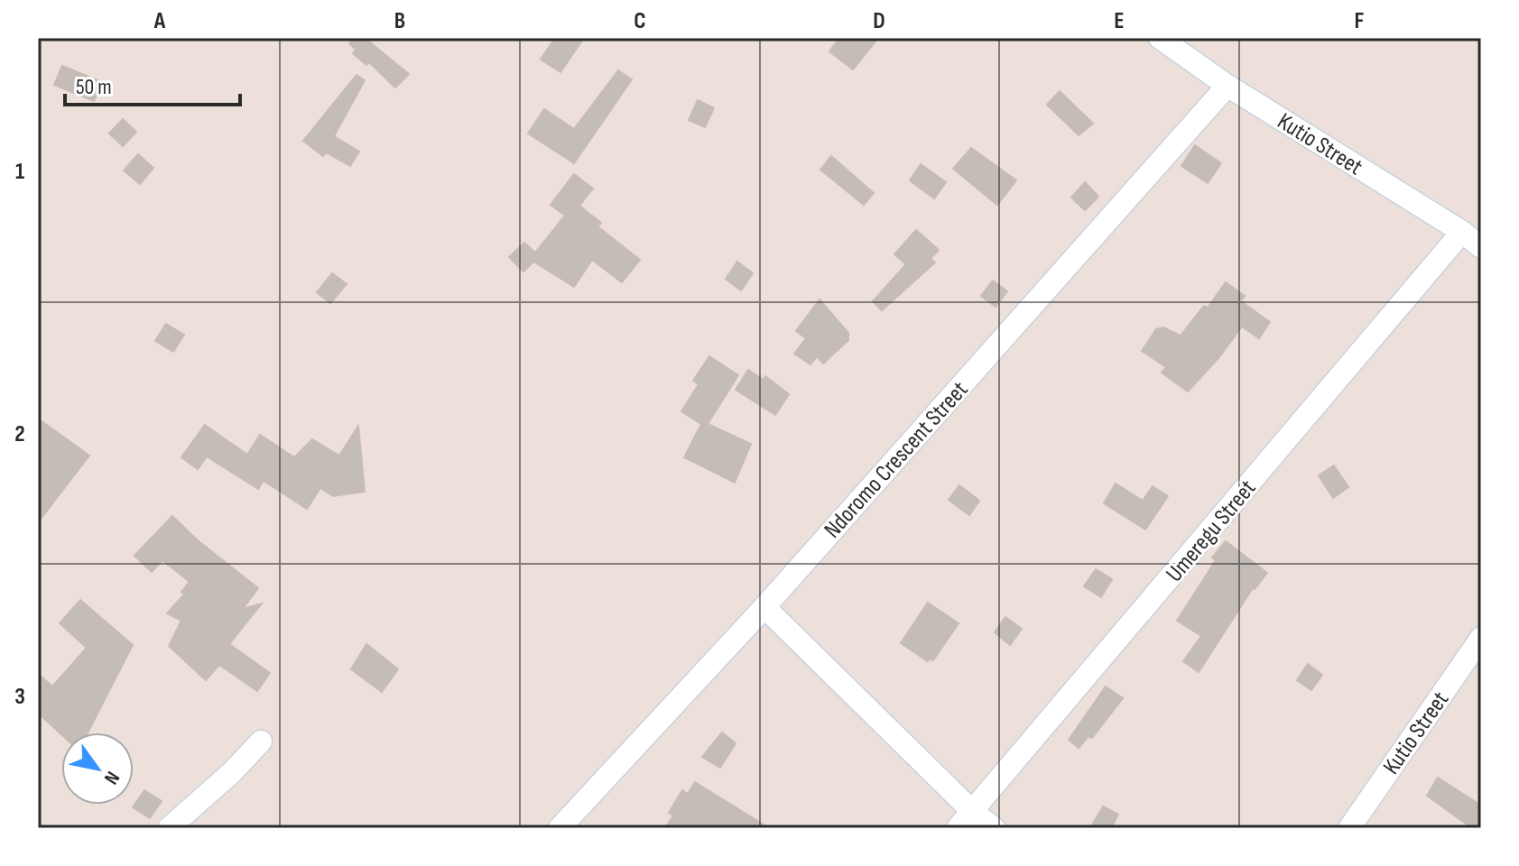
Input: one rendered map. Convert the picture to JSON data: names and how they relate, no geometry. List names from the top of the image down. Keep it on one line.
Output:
{"streets":{"street":["Kutio Street","Ndoromo Crescent Street","Umeregu Street"]},"crossings":[["Kutio Street","Ndoromo Crescent Street"],["Kutio Street","Umeregu Street"]],"scale_bar":"50 m","north":"bottom right","grid":{"columns":["A","B","C","D","E","F"],"rows":["1","2","3"]}}
